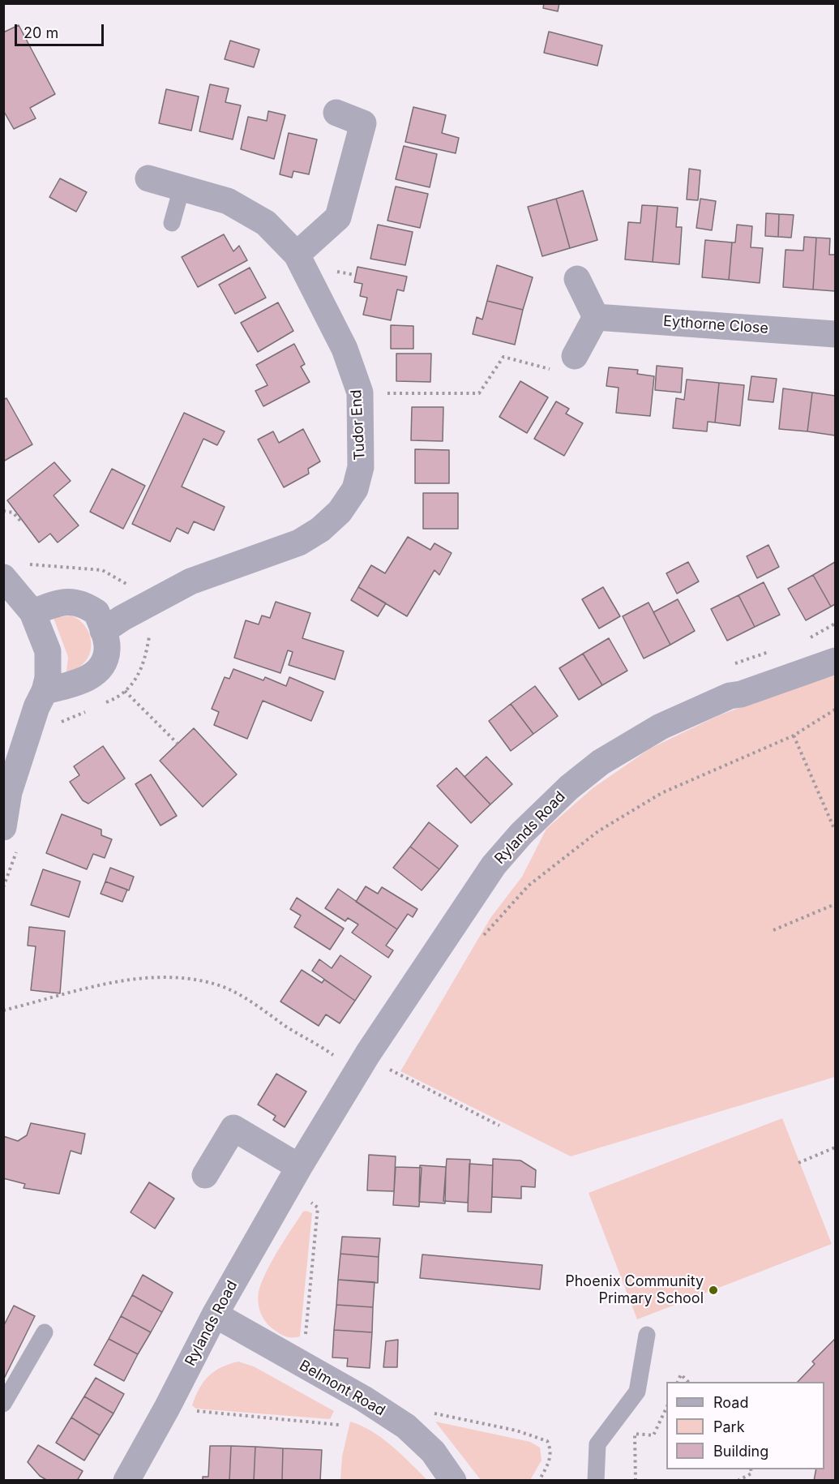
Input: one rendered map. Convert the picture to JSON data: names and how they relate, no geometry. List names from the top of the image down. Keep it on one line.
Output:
{"streets":{"street":["Eythorne Close","Tudor End","Rylands Road","Belmont Road"]},"crossings":[["Rylands Road","Belmont Road"]],"places":["Phoenix Community Primary School"],"legend":["Road","Park","Building"],"scale_bar":"20 m"}
